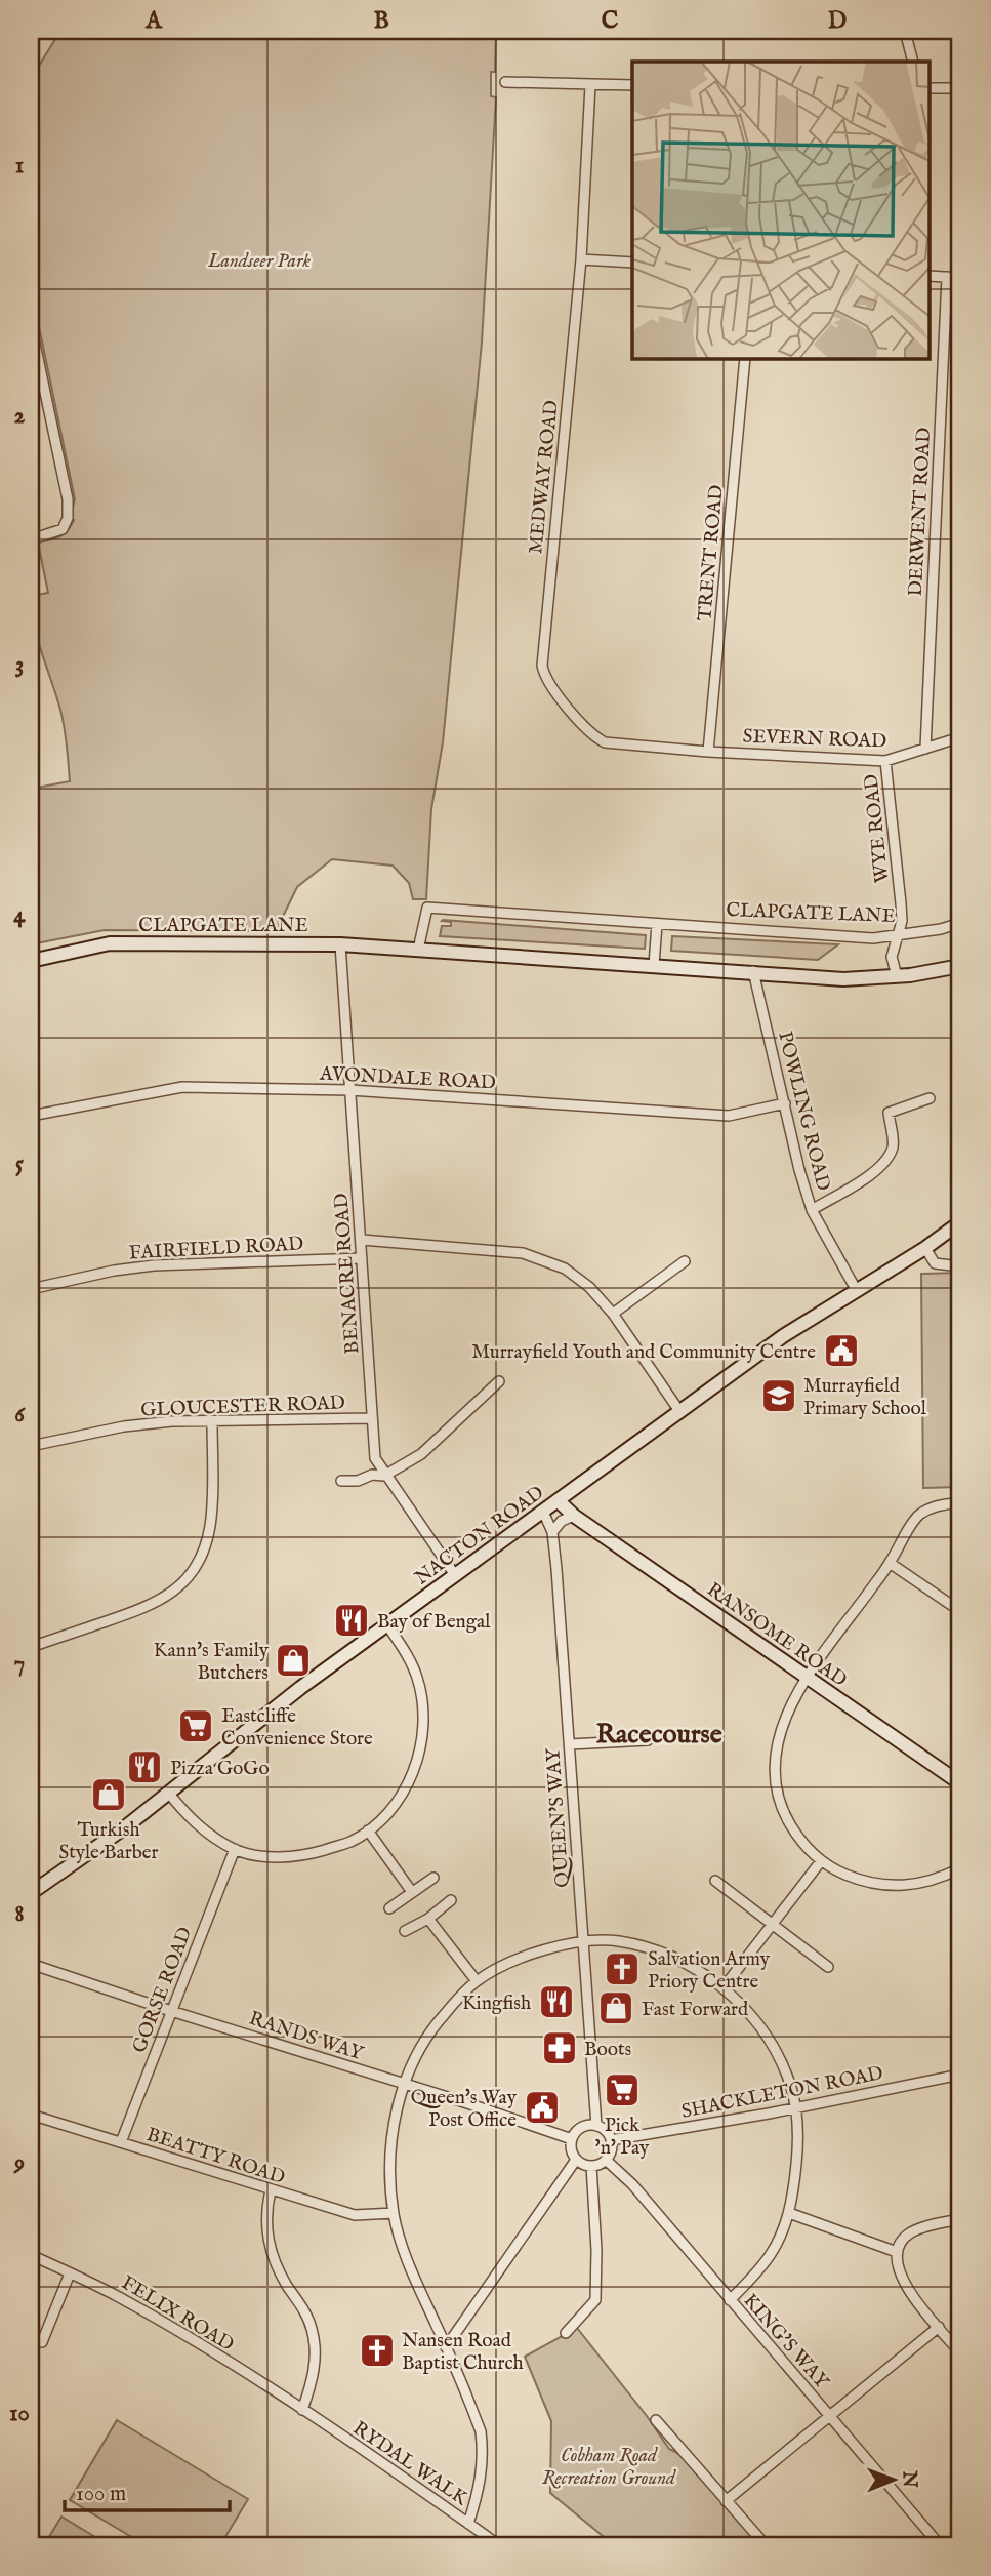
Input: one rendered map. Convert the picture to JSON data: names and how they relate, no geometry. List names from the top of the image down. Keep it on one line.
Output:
{"streets":{"street":["MEDWAY ROAD","DERWENT ROAD","TRENT ROAD","SEVERN ROAD","WYE ROAD","CLAPGATE LANE","AVONDALE ROAD","POWLING ROAD","FAIRFIELD ROAD","BENACRE ROAD","GLOUCESTER ROAD","NACTON ROAD","RANSOME ROAD","QUEEN'S WAY","GORSE ROAD","RANDS WAY","SHACKLETON ROAD","BEATTY ROAD","FELIX ROAD","KING'S WAY","RYDAL WALK"]},"crossings":[["MEDWAY ROAD","TRENT ROAD"],["MEDWAY ROAD","SEVERN ROAD"],["DERWENT ROAD","SEVERN ROAD"],["TRENT ROAD","SEVERN ROAD"],["SEVERN ROAD","WYE ROAD"],["WYE ROAD","CLAPGATE LANE"],["CLAPGATE LANE","POWLING ROAD"],["CLAPGATE LANE","BENACRE ROAD"],["AVONDALE ROAD","POWLING ROAD"],["AVONDALE ROAD","BENACRE ROAD"],["POWLING ROAD","NACTON ROAD"],["FAIRFIELD ROAD","BENACRE ROAD"],["BENACRE ROAD","GLOUCESTER ROAD"],["BENACRE ROAD","NACTON ROAD"],["NACTON ROAD","RANSOME ROAD"],["NACTON ROAD","QUEEN'S WAY"],["QUEEN'S WAY","RANDS WAY"],["QUEEN'S WAY","SHACKLETON ROAD"],["QUEEN'S WAY","KING'S WAY"],["GORSE ROAD","RANDS WAY"],["GORSE ROAD","BEATTY ROAD"],["RANDS WAY","SHACKLETON ROAD"],["RANDS WAY","KING'S WAY"],["SHACKLETON ROAD","KING'S WAY"],["FELIX ROAD","RYDAL WALK"]],"districts":["Racecourse"],"parks":["Landseer Park","Cobham Road Recreation Ground"],"places":{"public building":["Murrayfield Youth and Community Centre","Queen's Way Post Office"],"school or university":["Murrayfield Primary School"],"restaurant":["Bay of Bengal","Pizza GoGo","Kingfish"],"shop":["Kann's Family Butchers","Turkish Style Barber","Fast Forward"],"supermarket":["Eastcliffe Convenience Store","Pick 'n' Pay"],"church":["Salvation Army Priory Centre","Nansen Road Baptist Church"],"pharmacy":["Boots"]},"scale_bar":"100 m","north":"right","grid":{"columns":["A","B","C","D"],"rows":["1","2","3","4","5","6","7","8","9","10"]}}
